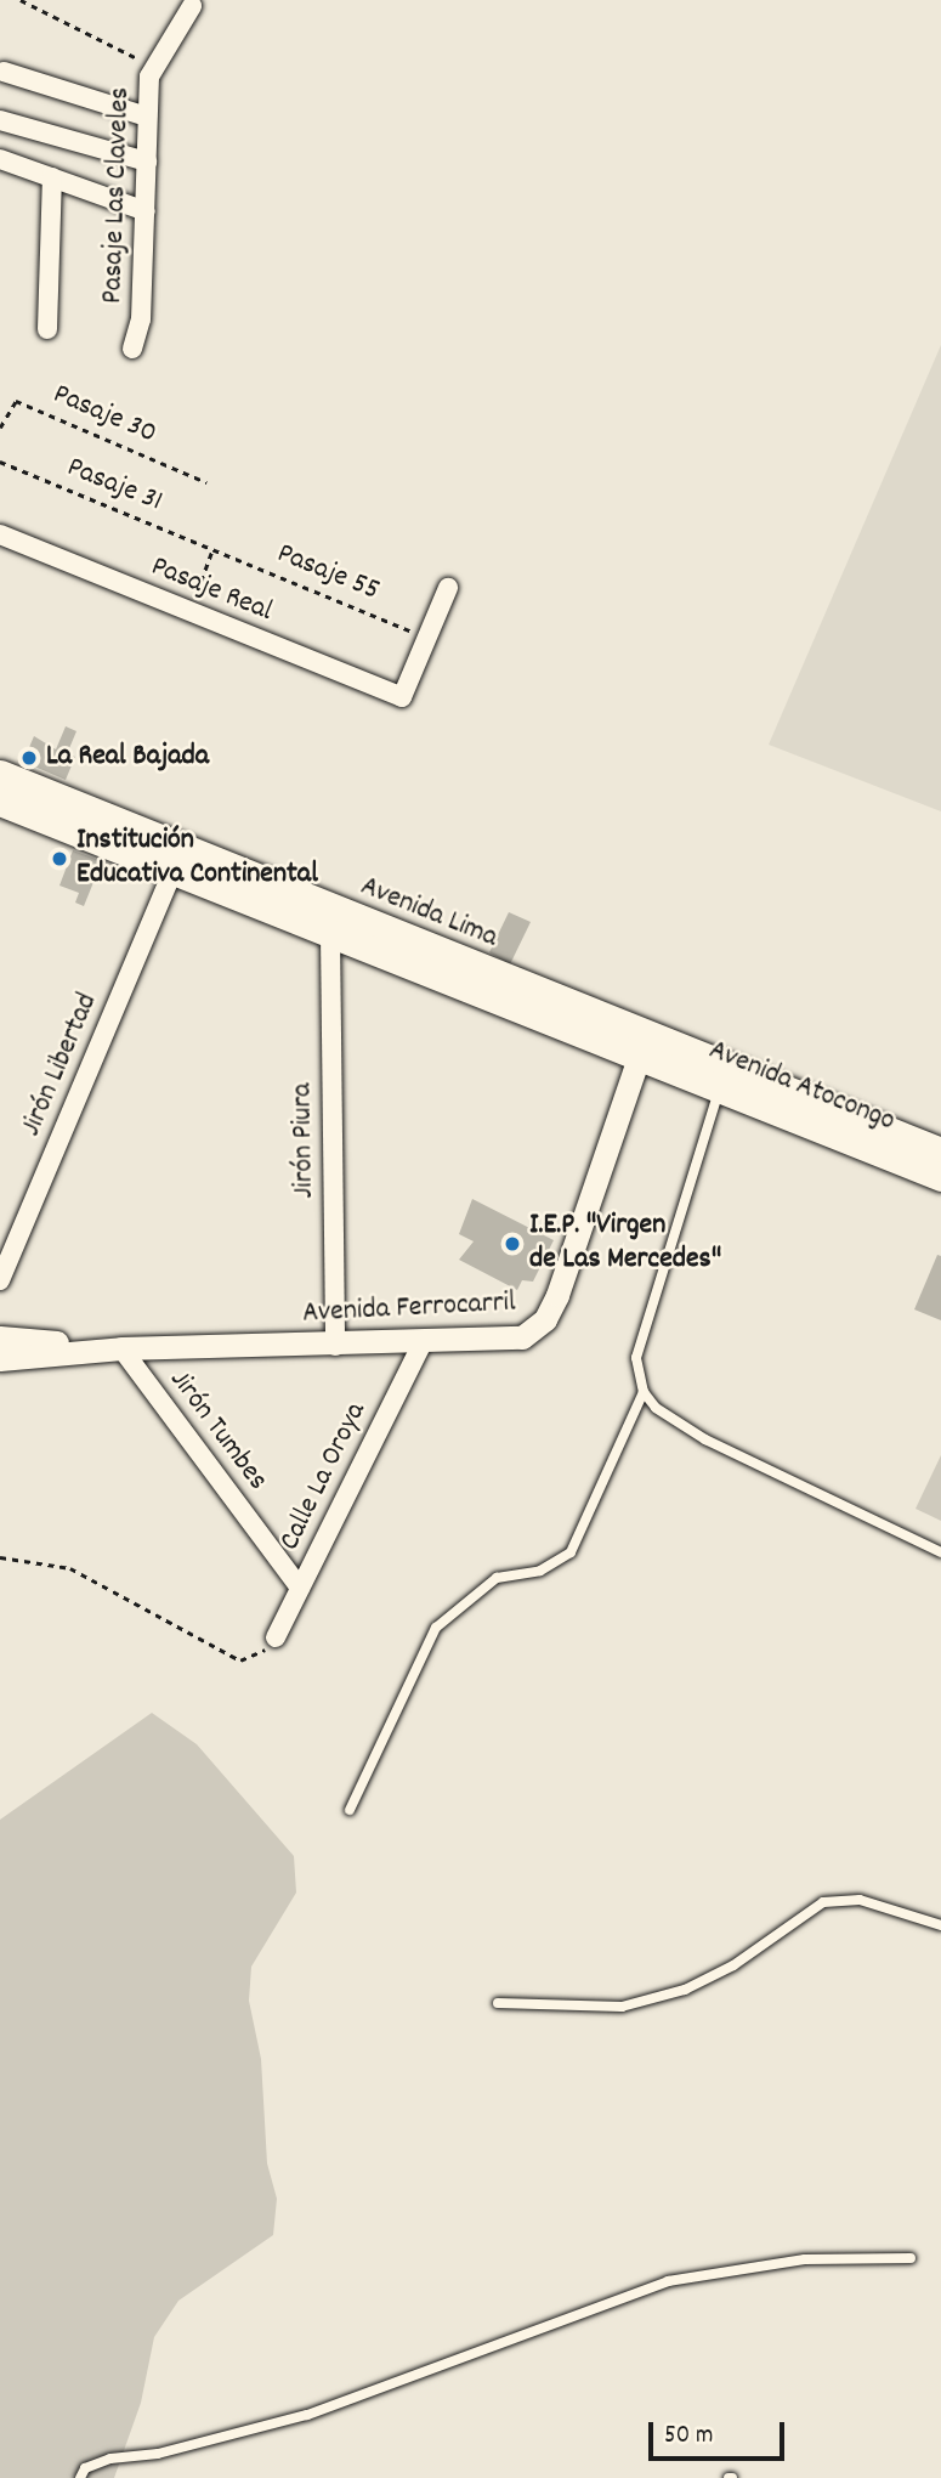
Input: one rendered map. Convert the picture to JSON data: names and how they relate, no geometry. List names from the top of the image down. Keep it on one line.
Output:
{"streets":{"main road":["Avenida Lima","Avenida Atocongo"],"street":["Pasaje Las Claveles","Pasaje Real","Jirón Libertad","Jirón Piura","Avenida Ferrocarril","Jirón Tumbes","Calle La Oroya"],"path":["Pasaje 30","Pasaje 31","Pasaje 55"]},"crossings":[["Pasaje 31","Pasaje 55"],["Pasaje 55","Pasaje Real"],["Avenida Lima","Jirón Libertad"],["Avenida Lima","Avenida Atocongo"],["Avenida Lima","Jirón Piura"],["Avenida Lima","Avenida Ferrocarril"],["Avenida Atocongo","Avenida Ferrocarril"],["Jirón Piura","Avenida Ferrocarril"],["Avenida Ferrocarril","Jirón Tumbes"],["Avenida Ferrocarril","Calle La Oroya"],["Jirón Tumbes","Calle La Oroya"]],"places":["La Real Bajada","Institución Educativa Continental","I.E.P. \"Virgen de Las Mercedes\""],"scale_bar":"50 m"}
